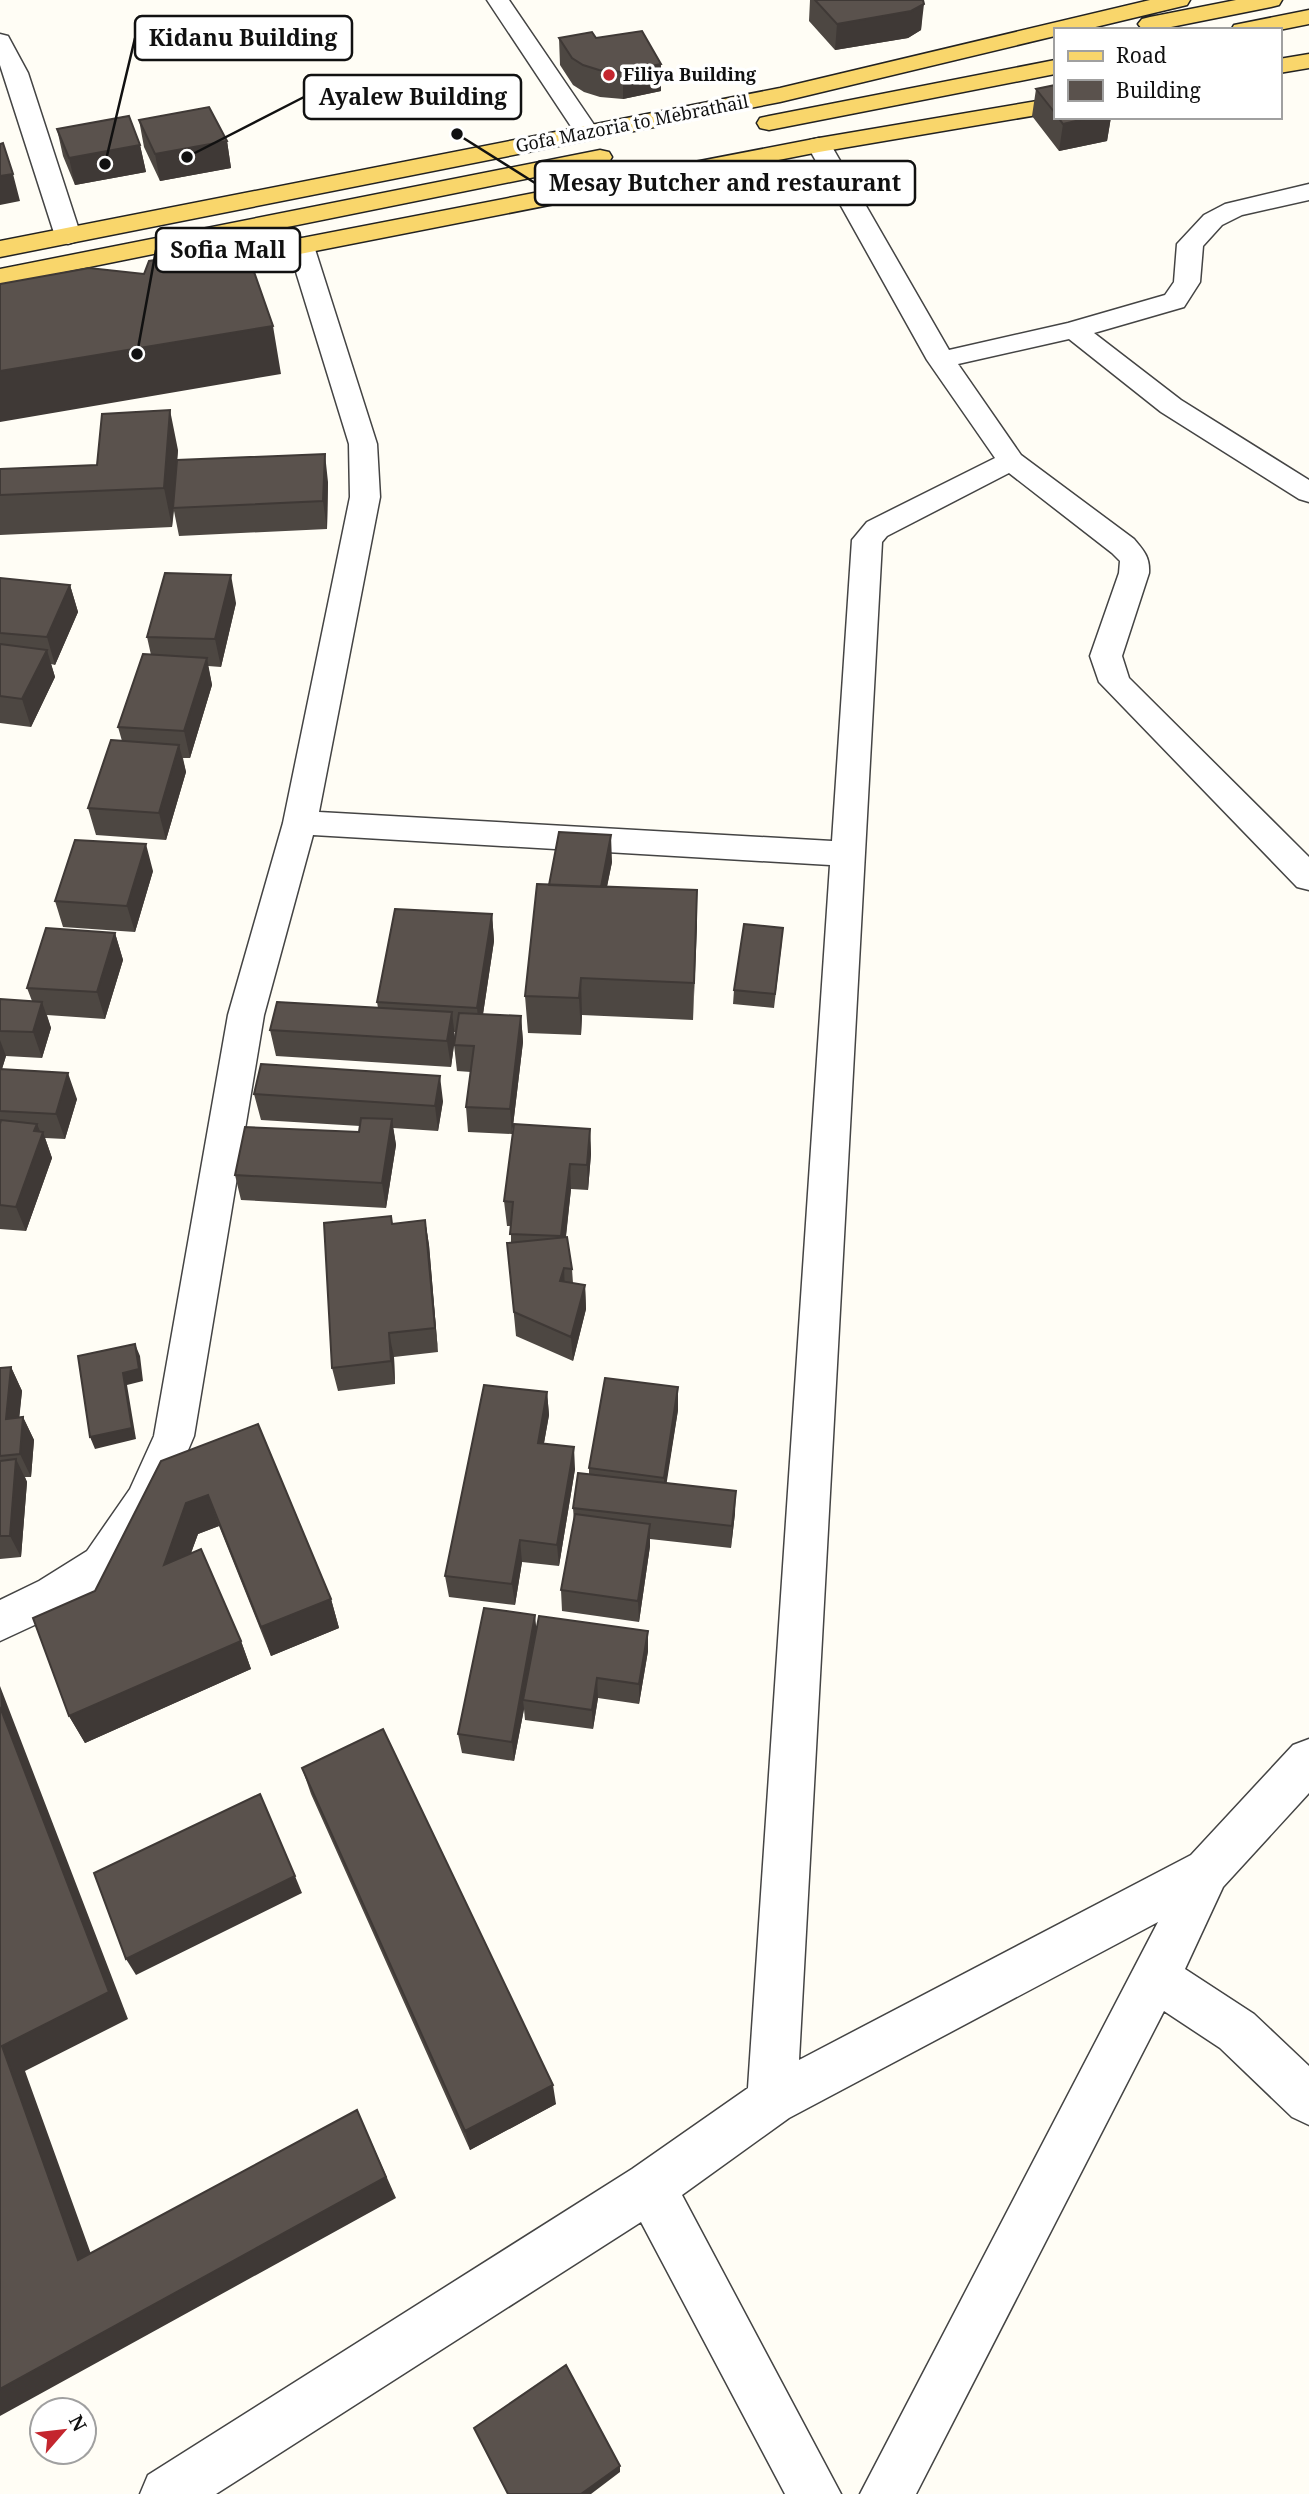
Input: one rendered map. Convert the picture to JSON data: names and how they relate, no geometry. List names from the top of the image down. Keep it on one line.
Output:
{"streets":{"main road":["Gofa Mazoria to Mebrathail"]},"places":["Filiya Building","Mesay Butcher and restaurant","Ayalew Building","Kidanu Building","Sofia Mall"],"legend":["Road","Building"],"north":"top right"}
